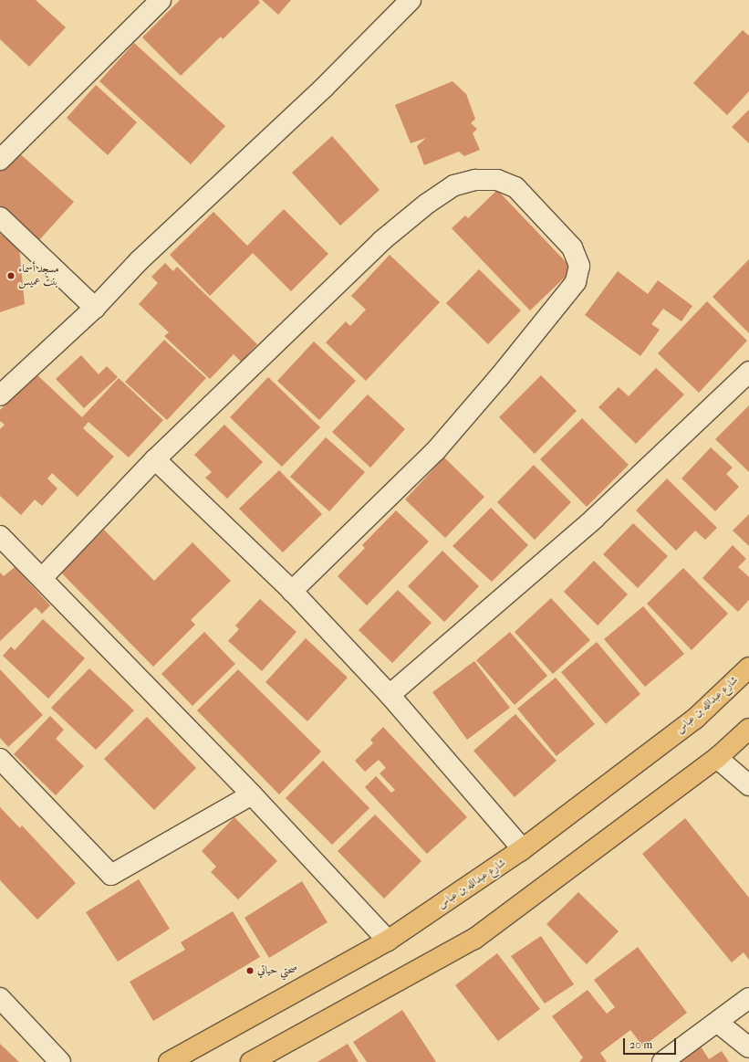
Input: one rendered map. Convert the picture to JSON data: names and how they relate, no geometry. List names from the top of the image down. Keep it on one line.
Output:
{"streets":{"main road":["شارع عبدالله بن عباس"]},"places":["مسجد أسماء بنت عميس","صحتي حياتي"],"scale_bar":"20 m"}
